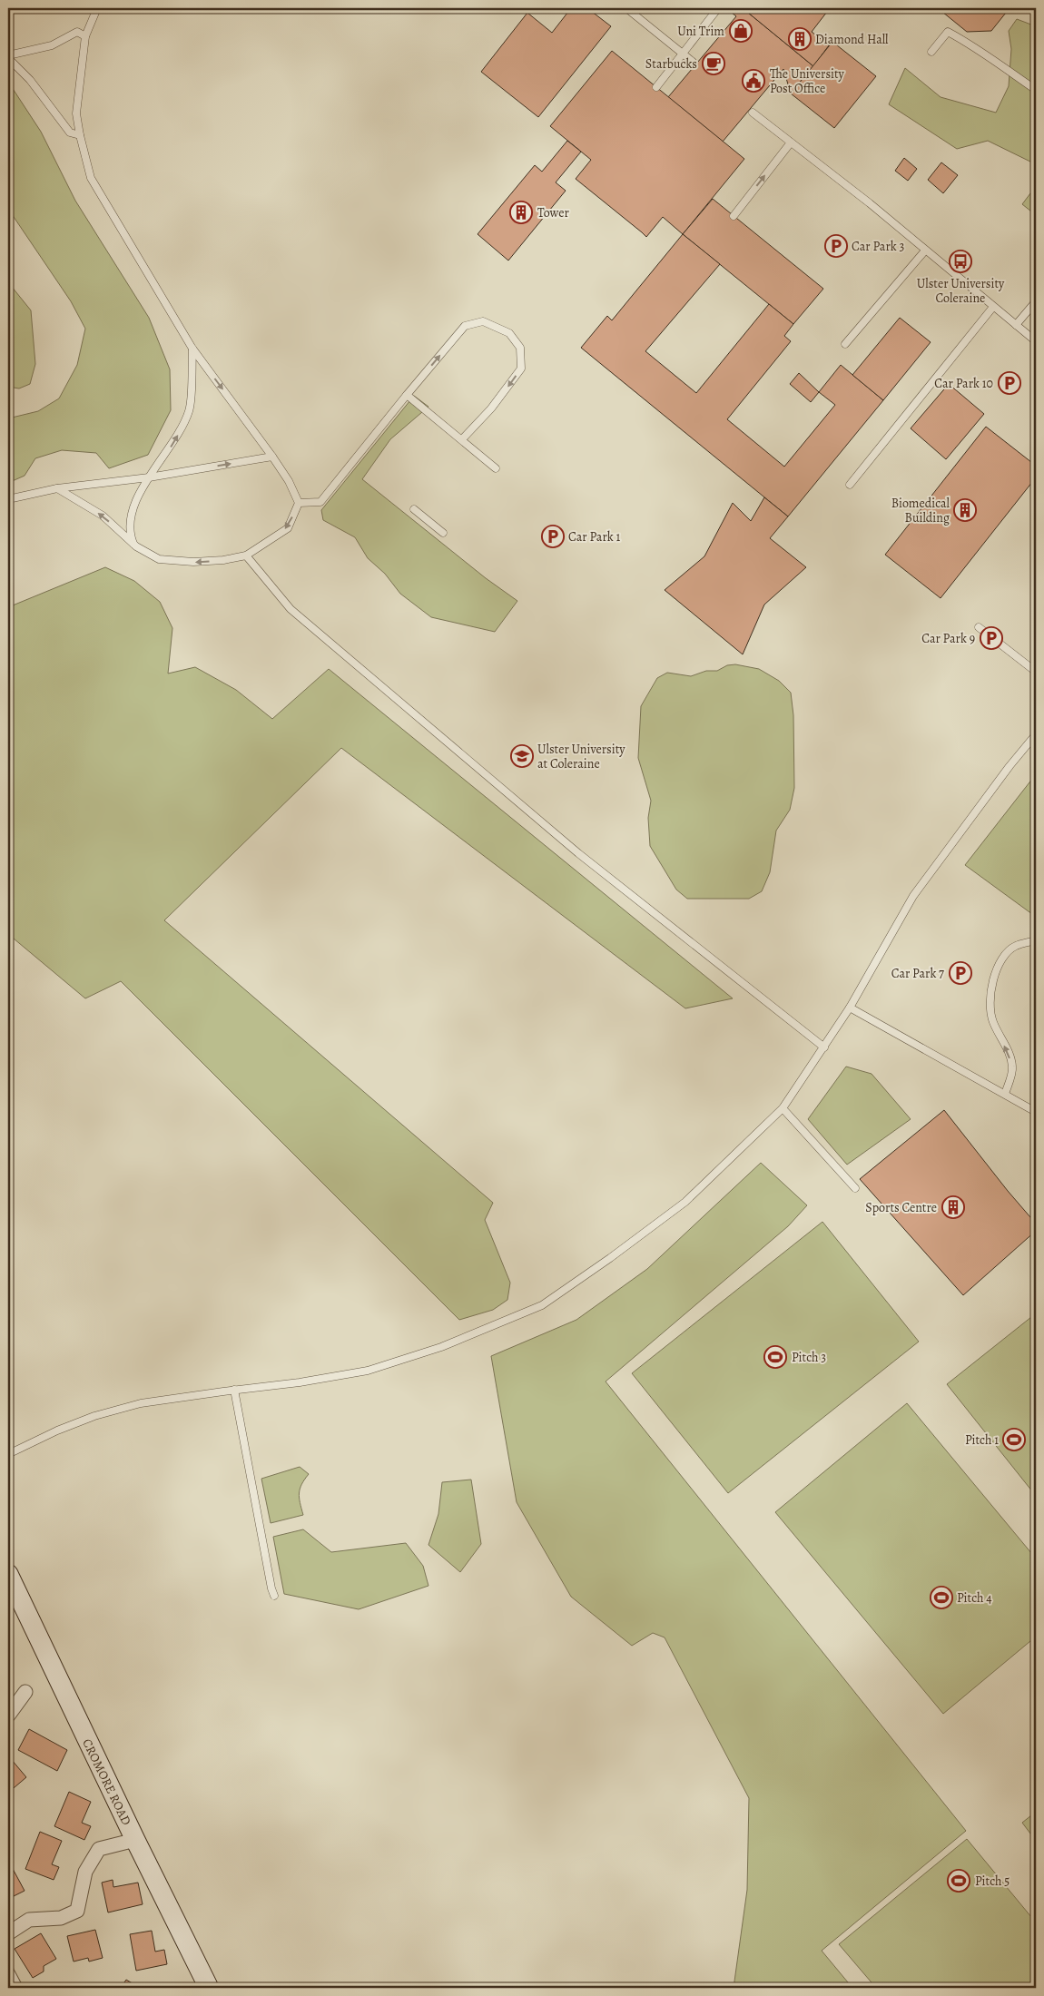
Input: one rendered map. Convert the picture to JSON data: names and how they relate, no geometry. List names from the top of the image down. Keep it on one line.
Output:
{"streets":{"main road":["CROMORE ROAD"]},"places":{"shop":["Uni Trim"],"building":["Diamond Hall","Tower","Biomedical Building","Sports Centre"],"cafe":["Starbucks"],"public building":["The University Post Office"],"parking":["Car Park 3","Car Park 10","Car Park 1","Car Park 9","Car Park 7"],"bus stop":["Ulster University Coleraine"],"school or university":["Ulster University at Coleraine"],"sports":["Pitch 3","Pitch 1","Pitch 4","Pitch 5"]}}
